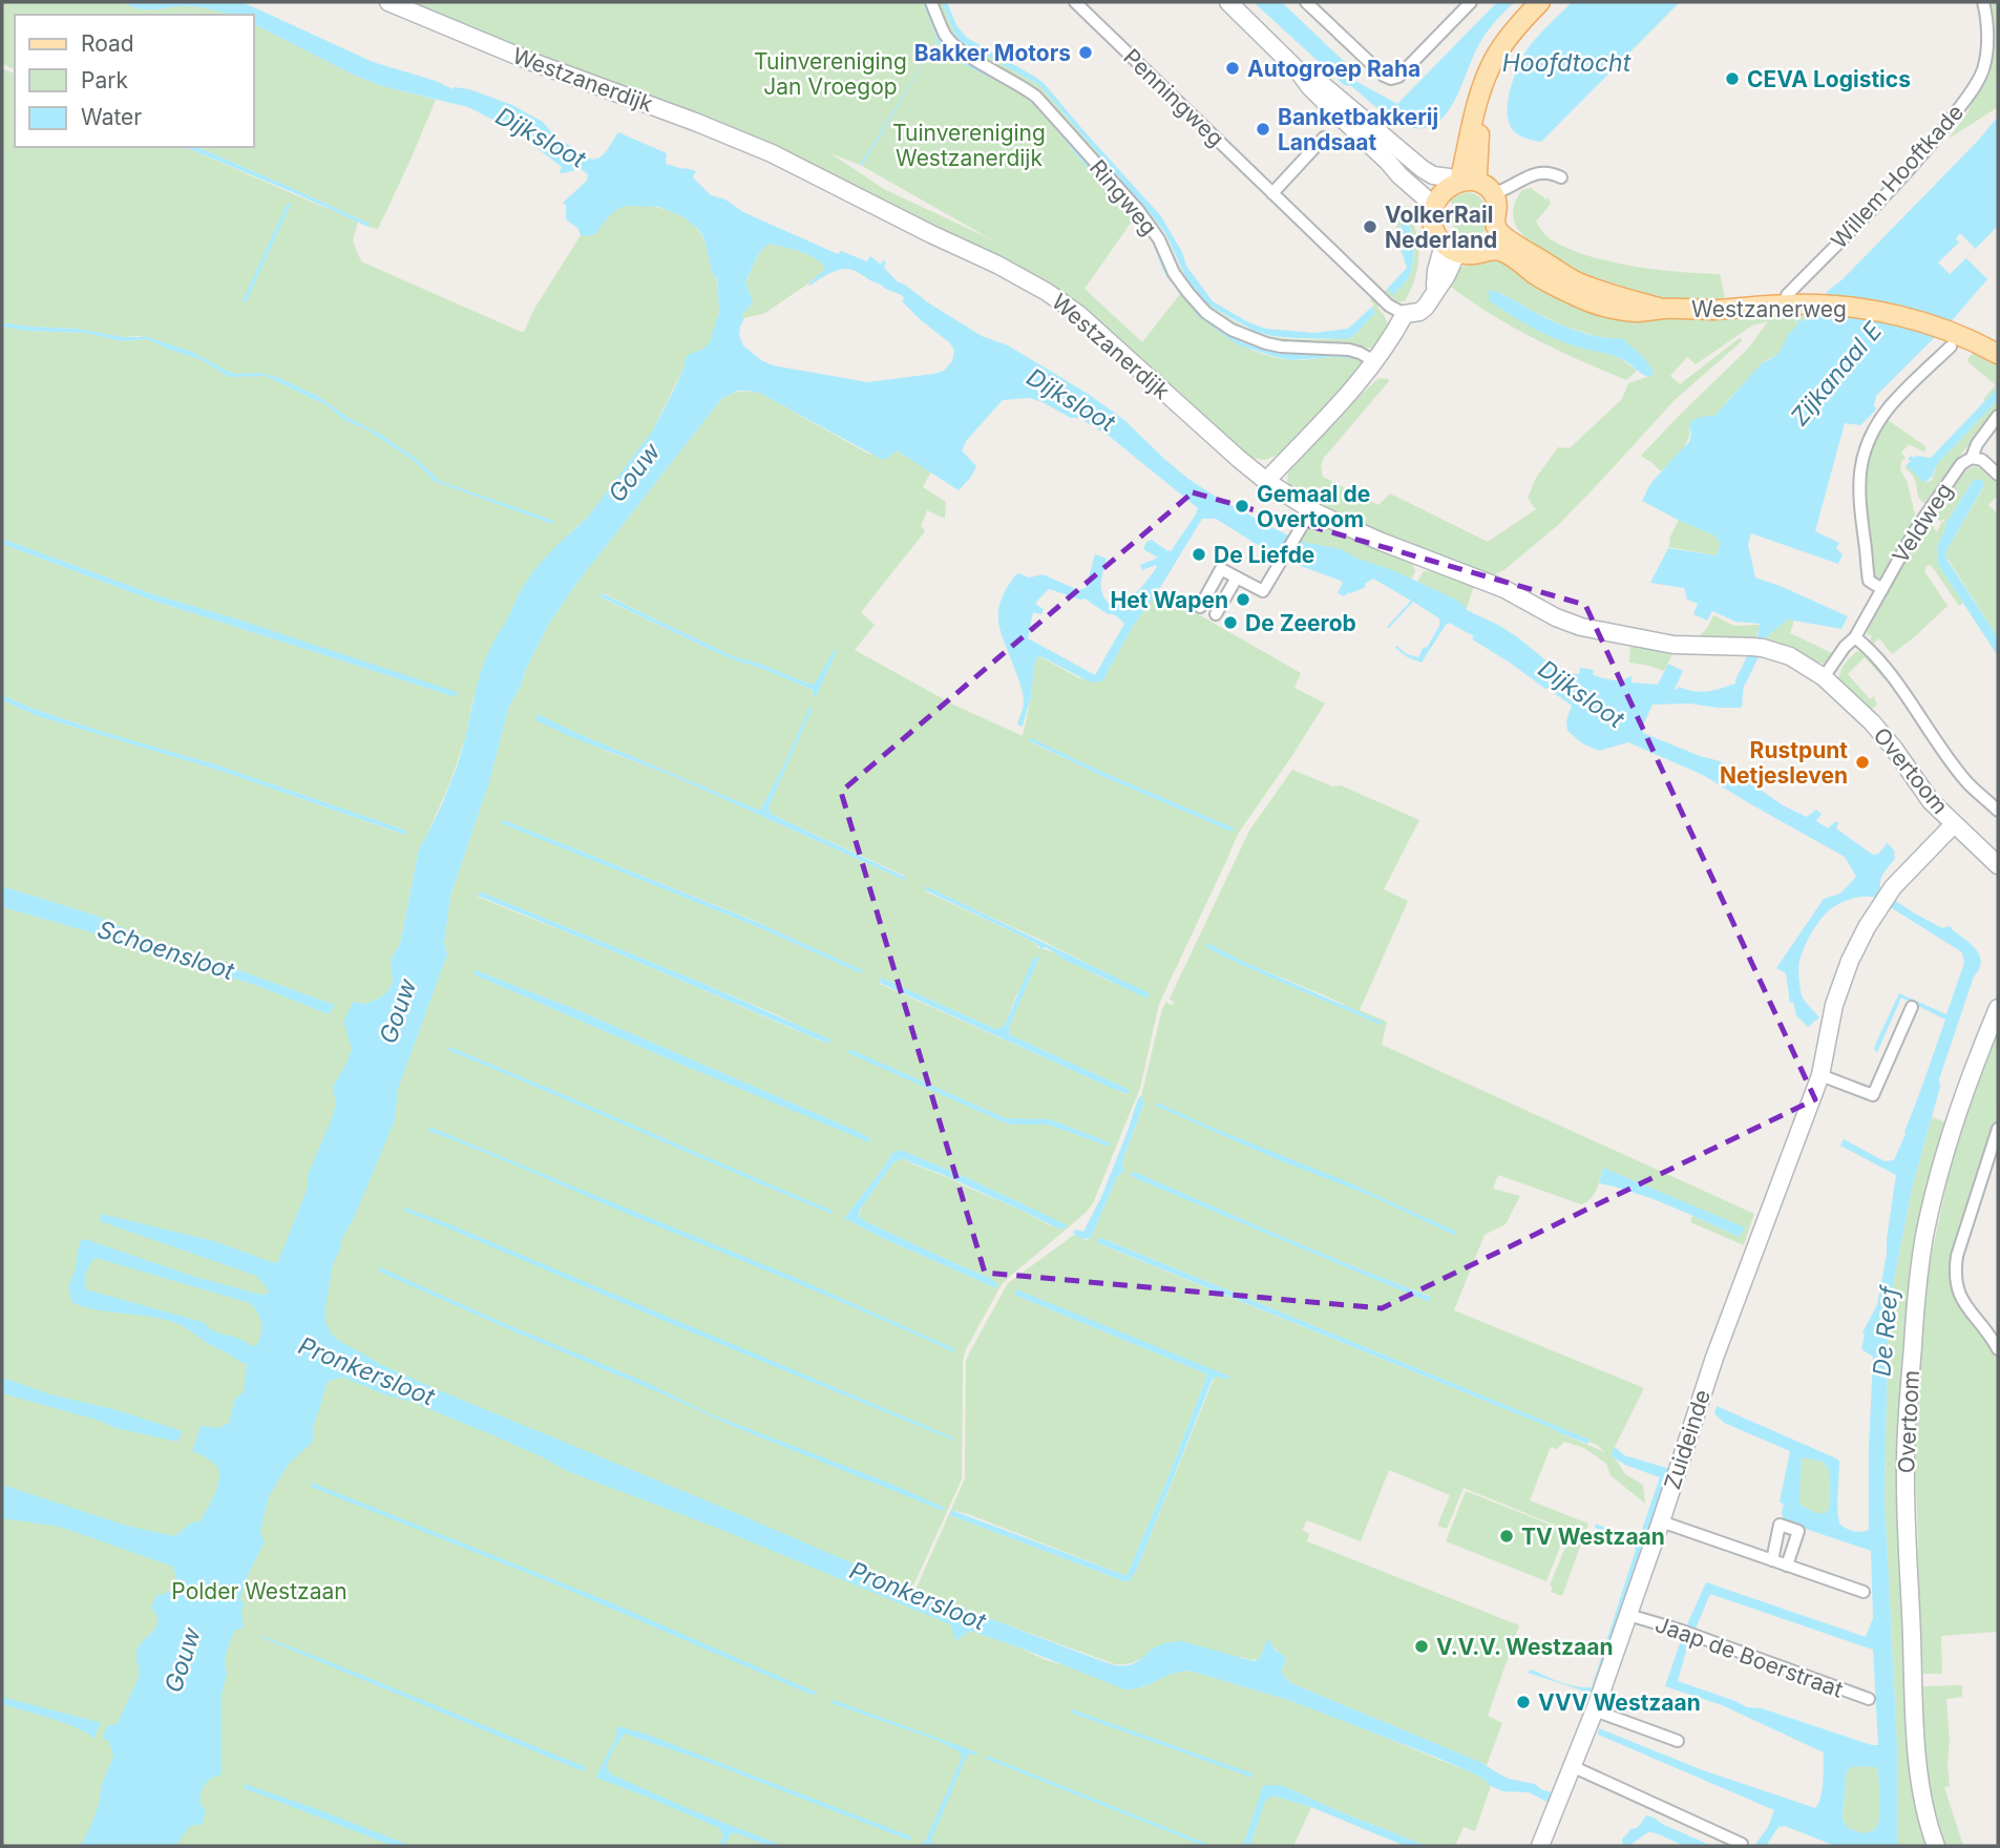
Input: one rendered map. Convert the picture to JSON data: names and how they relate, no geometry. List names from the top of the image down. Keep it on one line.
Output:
{"streets":{"main road":["Westzanerweg"],"street":["Westzanerdijk","Penningweg","Willem Hooftkade","Ringweg","Veldweg","Overtoom","Zuideinde","Jaap de Boerstraat"]},"crossings":[["Westzanerdijk","Veldweg"],["Westzanerdijk","Overtoom"],["Veldweg","Overtoom"],["Overtoom","Zuideinde"],["Zuideinde","Jaap de Boerstraat"]],"water":["Hoofdtocht","Dijksloot","Zijkanaal E","Gouw","Schoensloot","De Reef","Pronkersloot"],"parks":["Tuinvereniging Jan Vroegop","Tuinvereniging Westzanerdijk","Polder Westzaan"],"places":["Bakker Motors","Autogroep Raha","CEVA Logistics","Banketbakkerij Landsaat","VolkerRail Nederland","Gemaal de Overtoom","De Liefde","Het Wapen","De Zeerob","Rustpunt Netjesleven","TV Westzaan","V.V.V. Westzaan","VVV Westzaan"],"legend":["Road","Park","Water"]}
